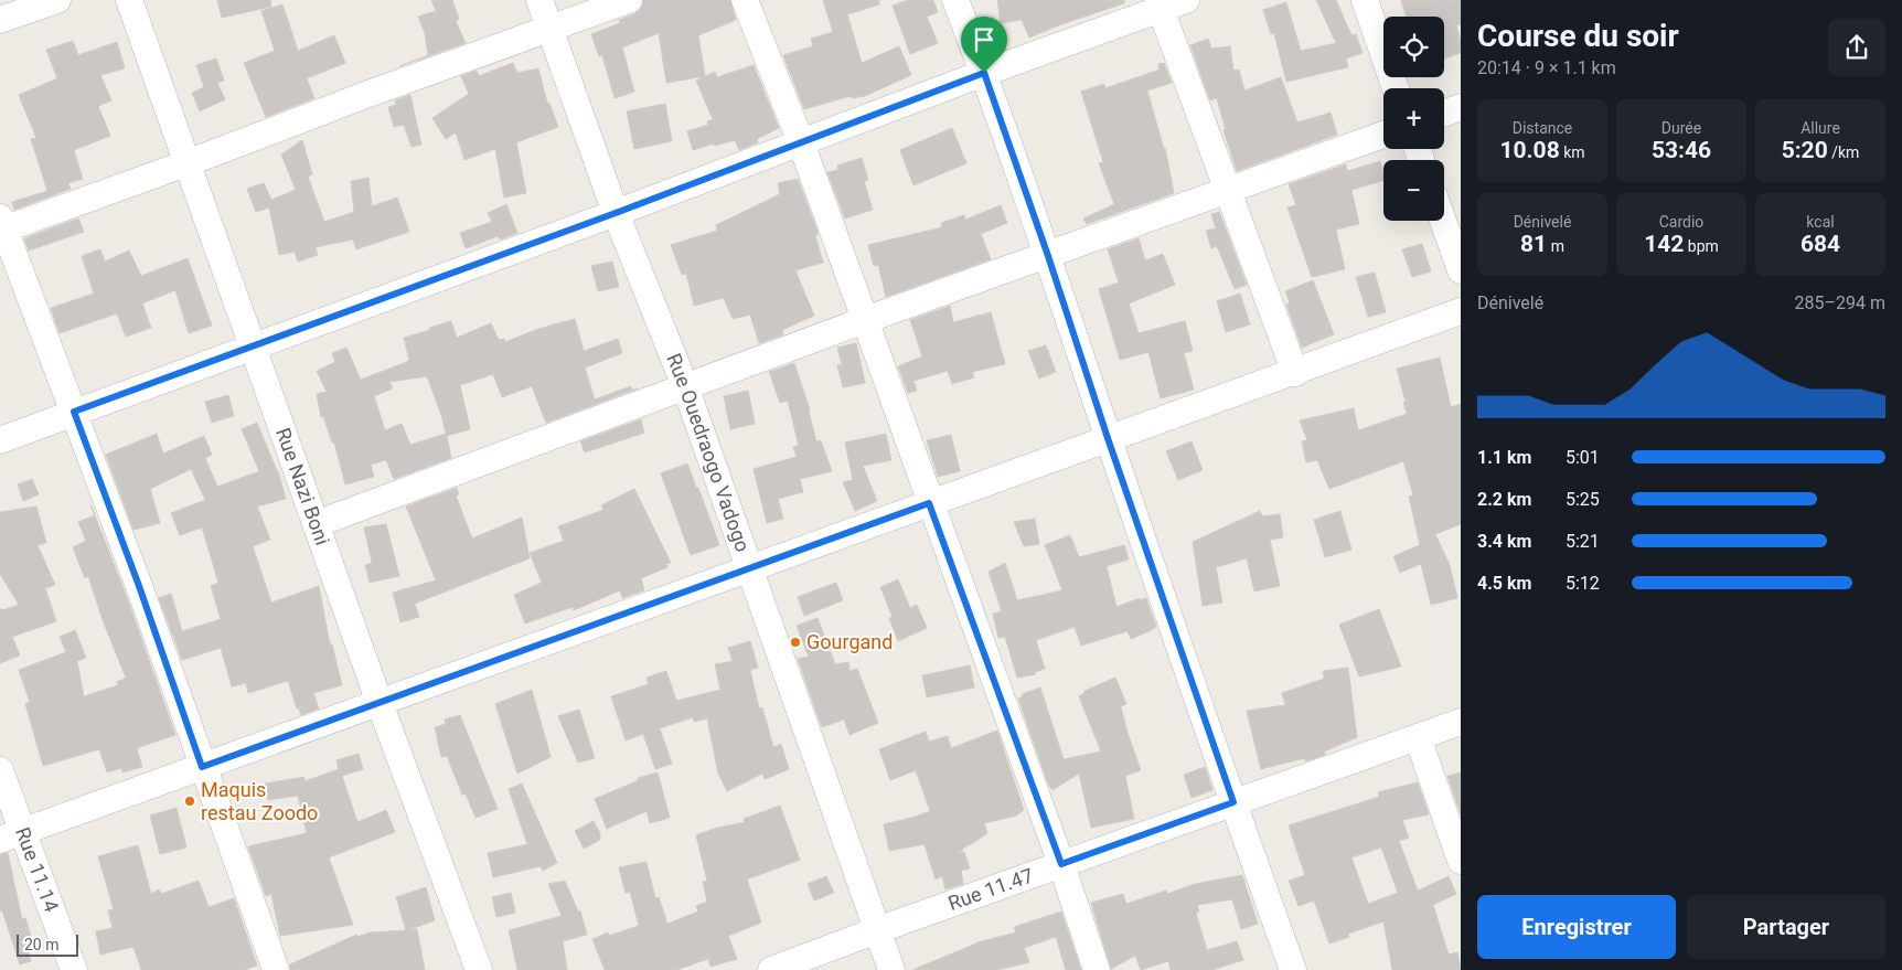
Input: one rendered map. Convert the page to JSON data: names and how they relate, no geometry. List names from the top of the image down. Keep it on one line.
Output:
{"streets":{"street":["Rue Ouedraogo Vadogo","Rue Nazi Boni","Rue 11.14","Rue 11.47"]},"crossings":[["Rue Ouedraogo Vadogo","Rue 11.47"]],"places":["Gourgand","Maquis restau Zoodo"],"scale_bar":"20 m","page":{"heading":["Course du soir","20:14 · 9 × 1.1 km"],"map_buttons":["+","−"],"stats":[["Distance","10.08 km"],["Durée","53:46"],["Allure","5:20 /km"],["Dénivelé","81 m"],["Cardio","142 bpm"],["kcal","684"]],"chart":["Dénivelé","285–294 m"],"list":[{"name":"1.1 km","note":"5:01"},{"name":"2.2 km","note":"5:25"},{"name":"3.4 km","note":"5:21"},{"name":"4.5 km","note":"5:12"}],"buttons":["Enregistrer","Partager"],"scale":"20 m"}}
